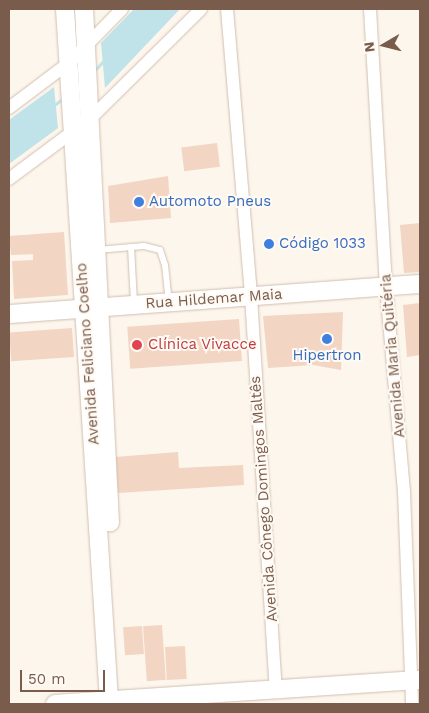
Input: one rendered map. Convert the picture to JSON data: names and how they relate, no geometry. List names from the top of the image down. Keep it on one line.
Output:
{"streets":{"street":["Rua Hildemar Maia","Avenida Feliciano Coelho","Avenida Maria Quitéria","Avenida Cônego Domingos Maltês"]},"crossings":[["Rua Hildemar Maia","Avenida Feliciano Coelho"],["Rua Hildemar Maia","Avenida Maria Quitéria"],["Rua Hildemar Maia","Avenida Cônego Domingos Maltês"]],"places":["Automoto Pneus","Código 1033","Hipertron","Clínica Vivacce"],"scale_bar":"50 m","north":"left"}
